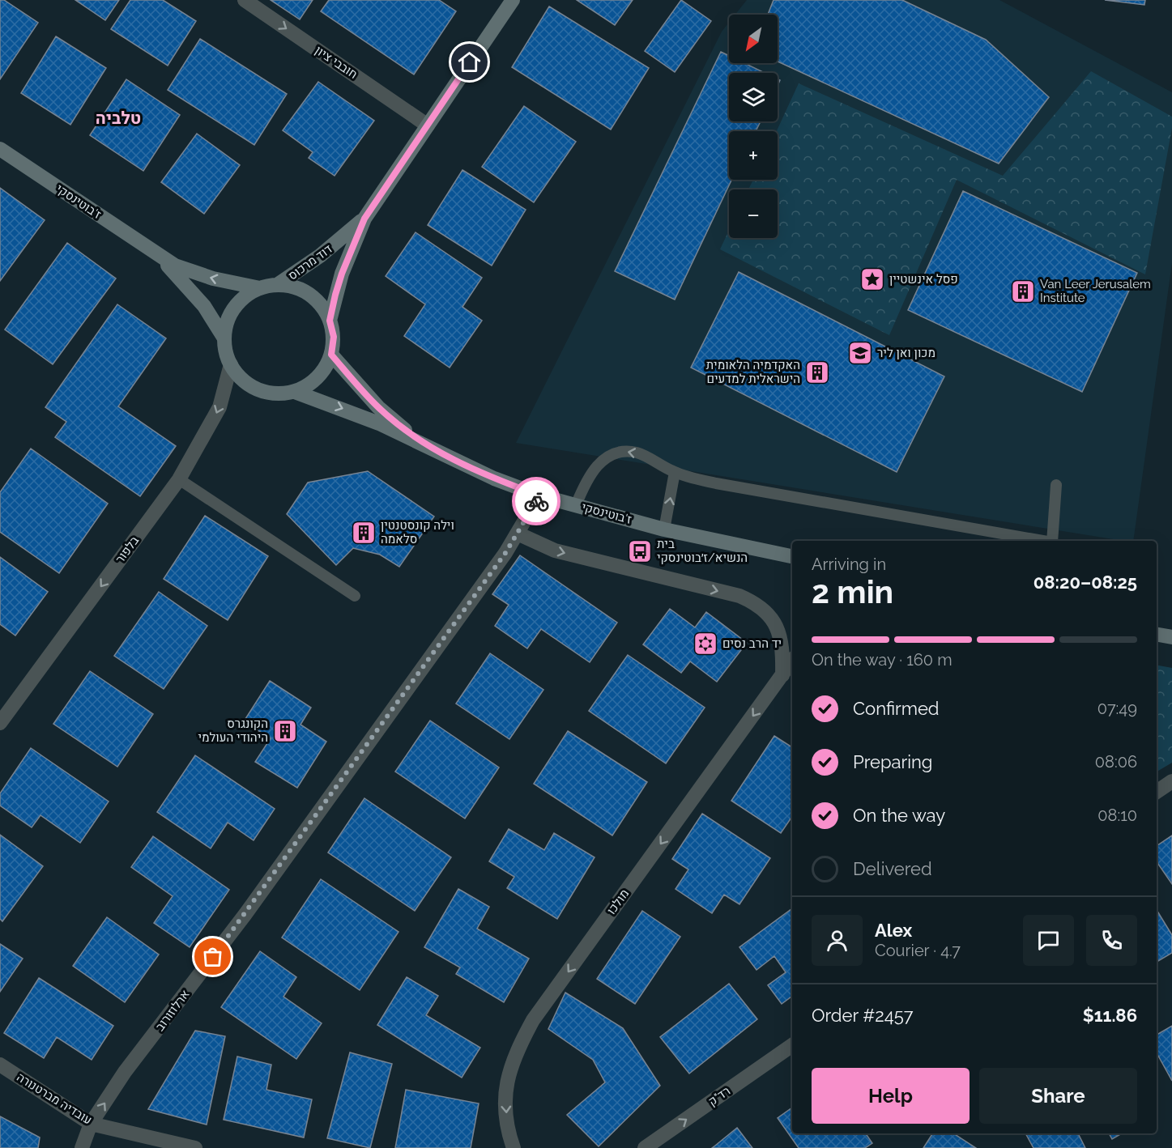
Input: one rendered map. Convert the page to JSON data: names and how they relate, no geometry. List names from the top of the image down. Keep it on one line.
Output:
{"streets":{"street":["חובבי ציון","ז'בוטינסקי","דוד מרכוס","בלפור","מולכו","ארלוזורוב","רד\"ק","עובדיה מברטנורה"]},"crossings":[["חובבי ציון","דוד מרכוס"],["ז'בוטינסקי","דוד מרכוס"],["ז'בוטינסקי","בלפור"],["ז'בוטינסקי","ארלוזורוב"],["דוד מרכוס","בלפור"],["ארלוזורוב","עובדיה מברטנורה"]],"one_way":["חובבי ציון","בלפור","מולכו","ארלוזורוב","רד\"ק"],"districts":["טלביה"],"places":{"place":["פסל אינשטיין"],"building":["Van Leer Jerusalem Institute","האקדמיה הלאומית הישראלית למדעים","וילה קונסטנטין סלאמה","הקונגרס היהודי העולמי"],"school or university":["מכון ואן ליר"],"bus stop":["בית הנשיא/ז׳בוטינסקי"],"synagogue":["יד הרב נסים"]},"north":"bottom left","page":{"map_buttons":["+","−"],"heading":["2 min","Arriving in","08:20–08:25"],"panel":["Alex","Courier · 4.7","Order #2457","$11.86"],"bar":"On the way · 160 m","list":[["Confirmed","07:49"],["Preparing","08:06"],["On the way","08:10"],"Delivered"],"buttons":["Help","Share"]}}
